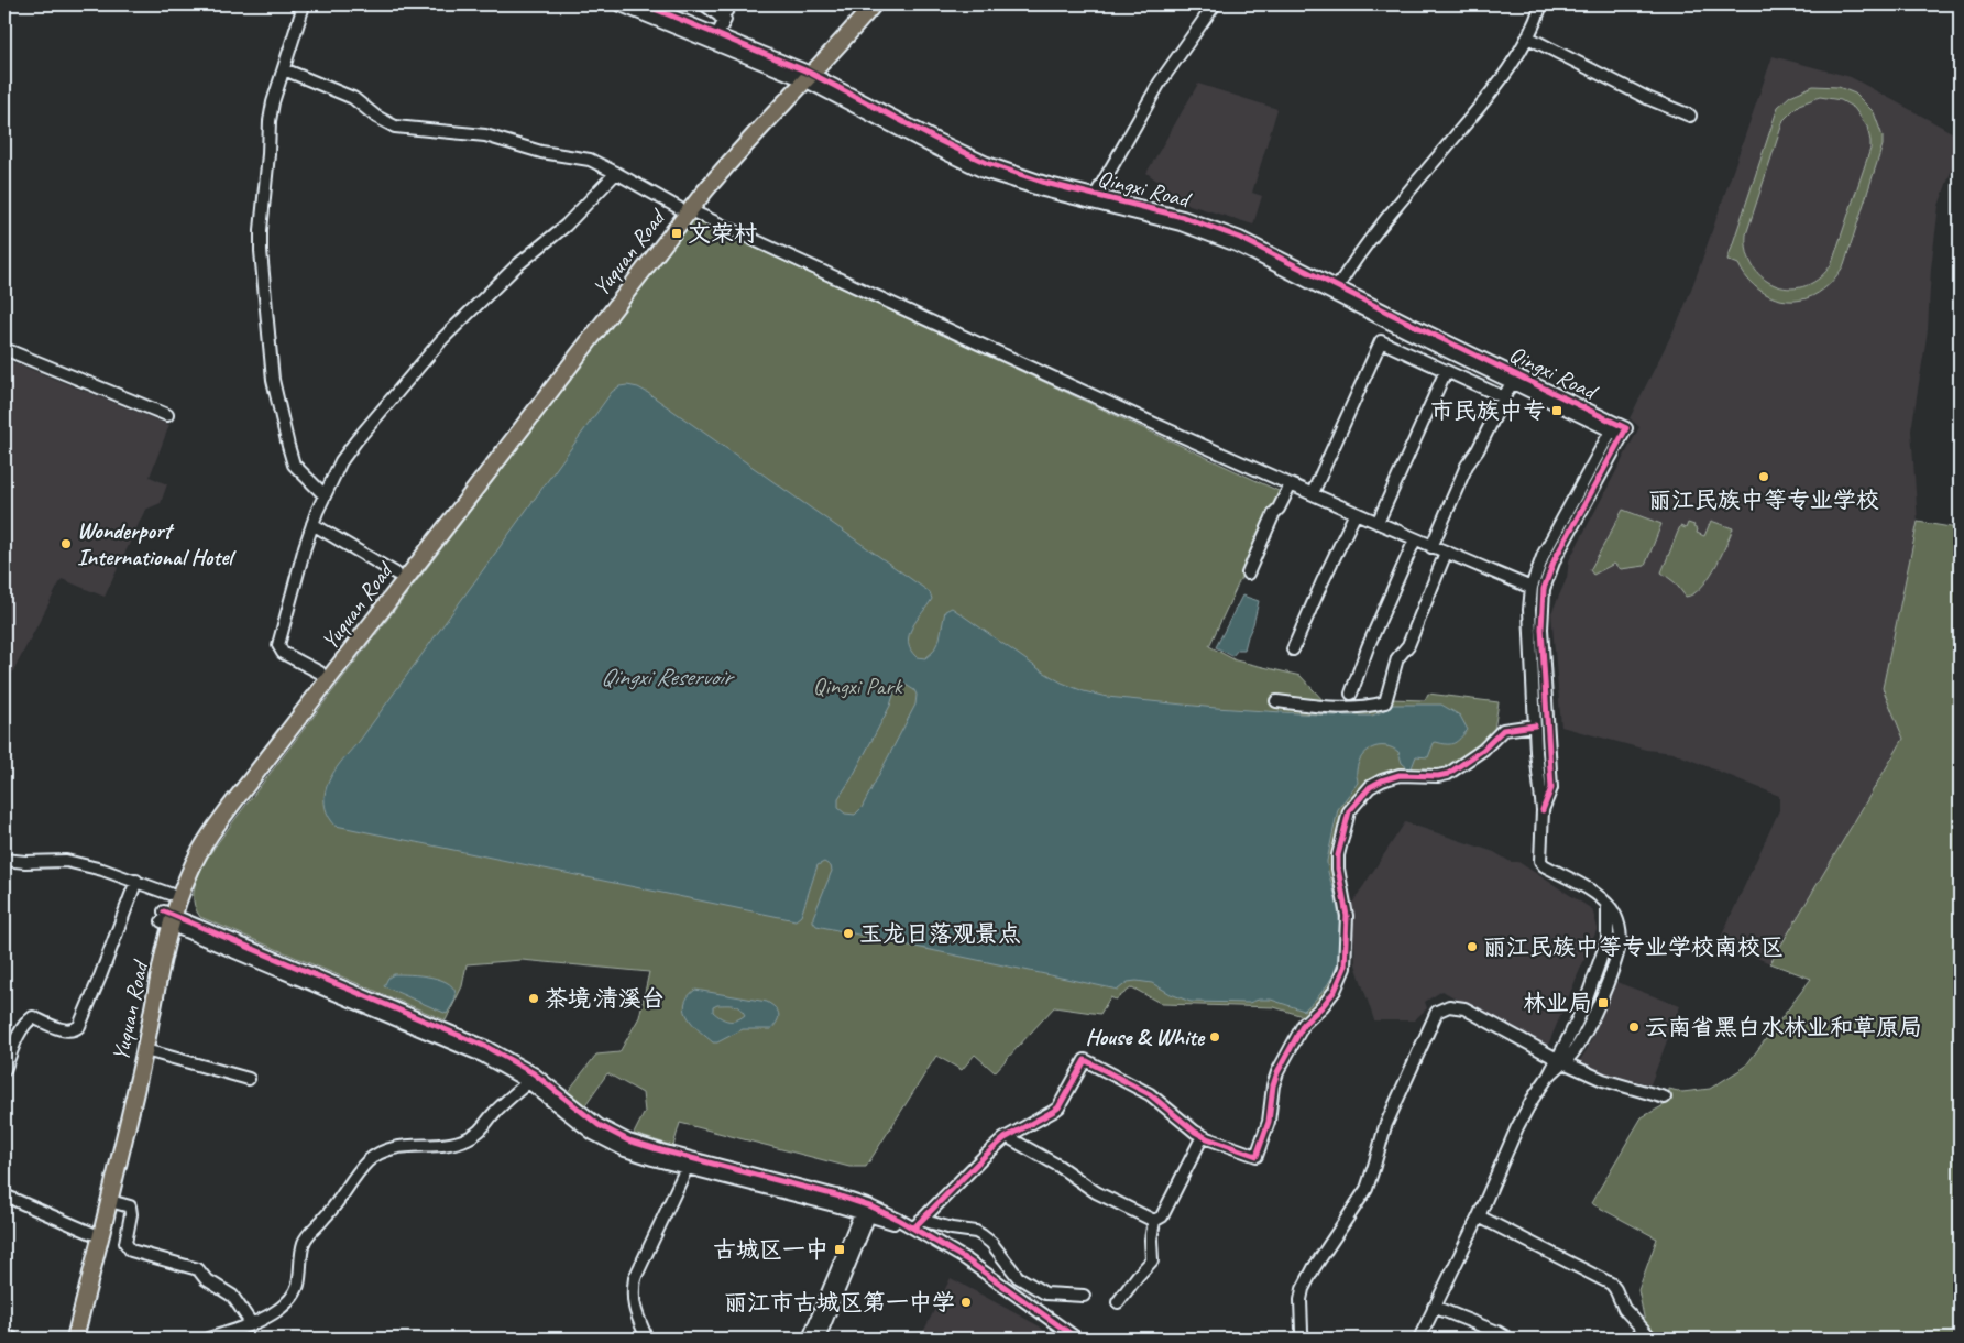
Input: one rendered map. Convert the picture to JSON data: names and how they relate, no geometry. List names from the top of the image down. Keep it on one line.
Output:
{"streets":{"main road":["Yuquan Road"],"street":["Qingxi Road"]},"crossings":[["Qingxi Road","Yuquan Road"]],"water":["Qingxi Reservoir"],"parks":["Qingxi Park"],"places":{"transit":["文荣村","市民族中专","林业局","古城区一中"],"other":["丽江民族中等专业学校","Wonderport International Hotel","玉龙日落观景点","丽江民族中等专业学校南校区","茶境·清溪台","云南省黑白水林业和草原局","House & White","丽江市古城区第一中学"]}}
